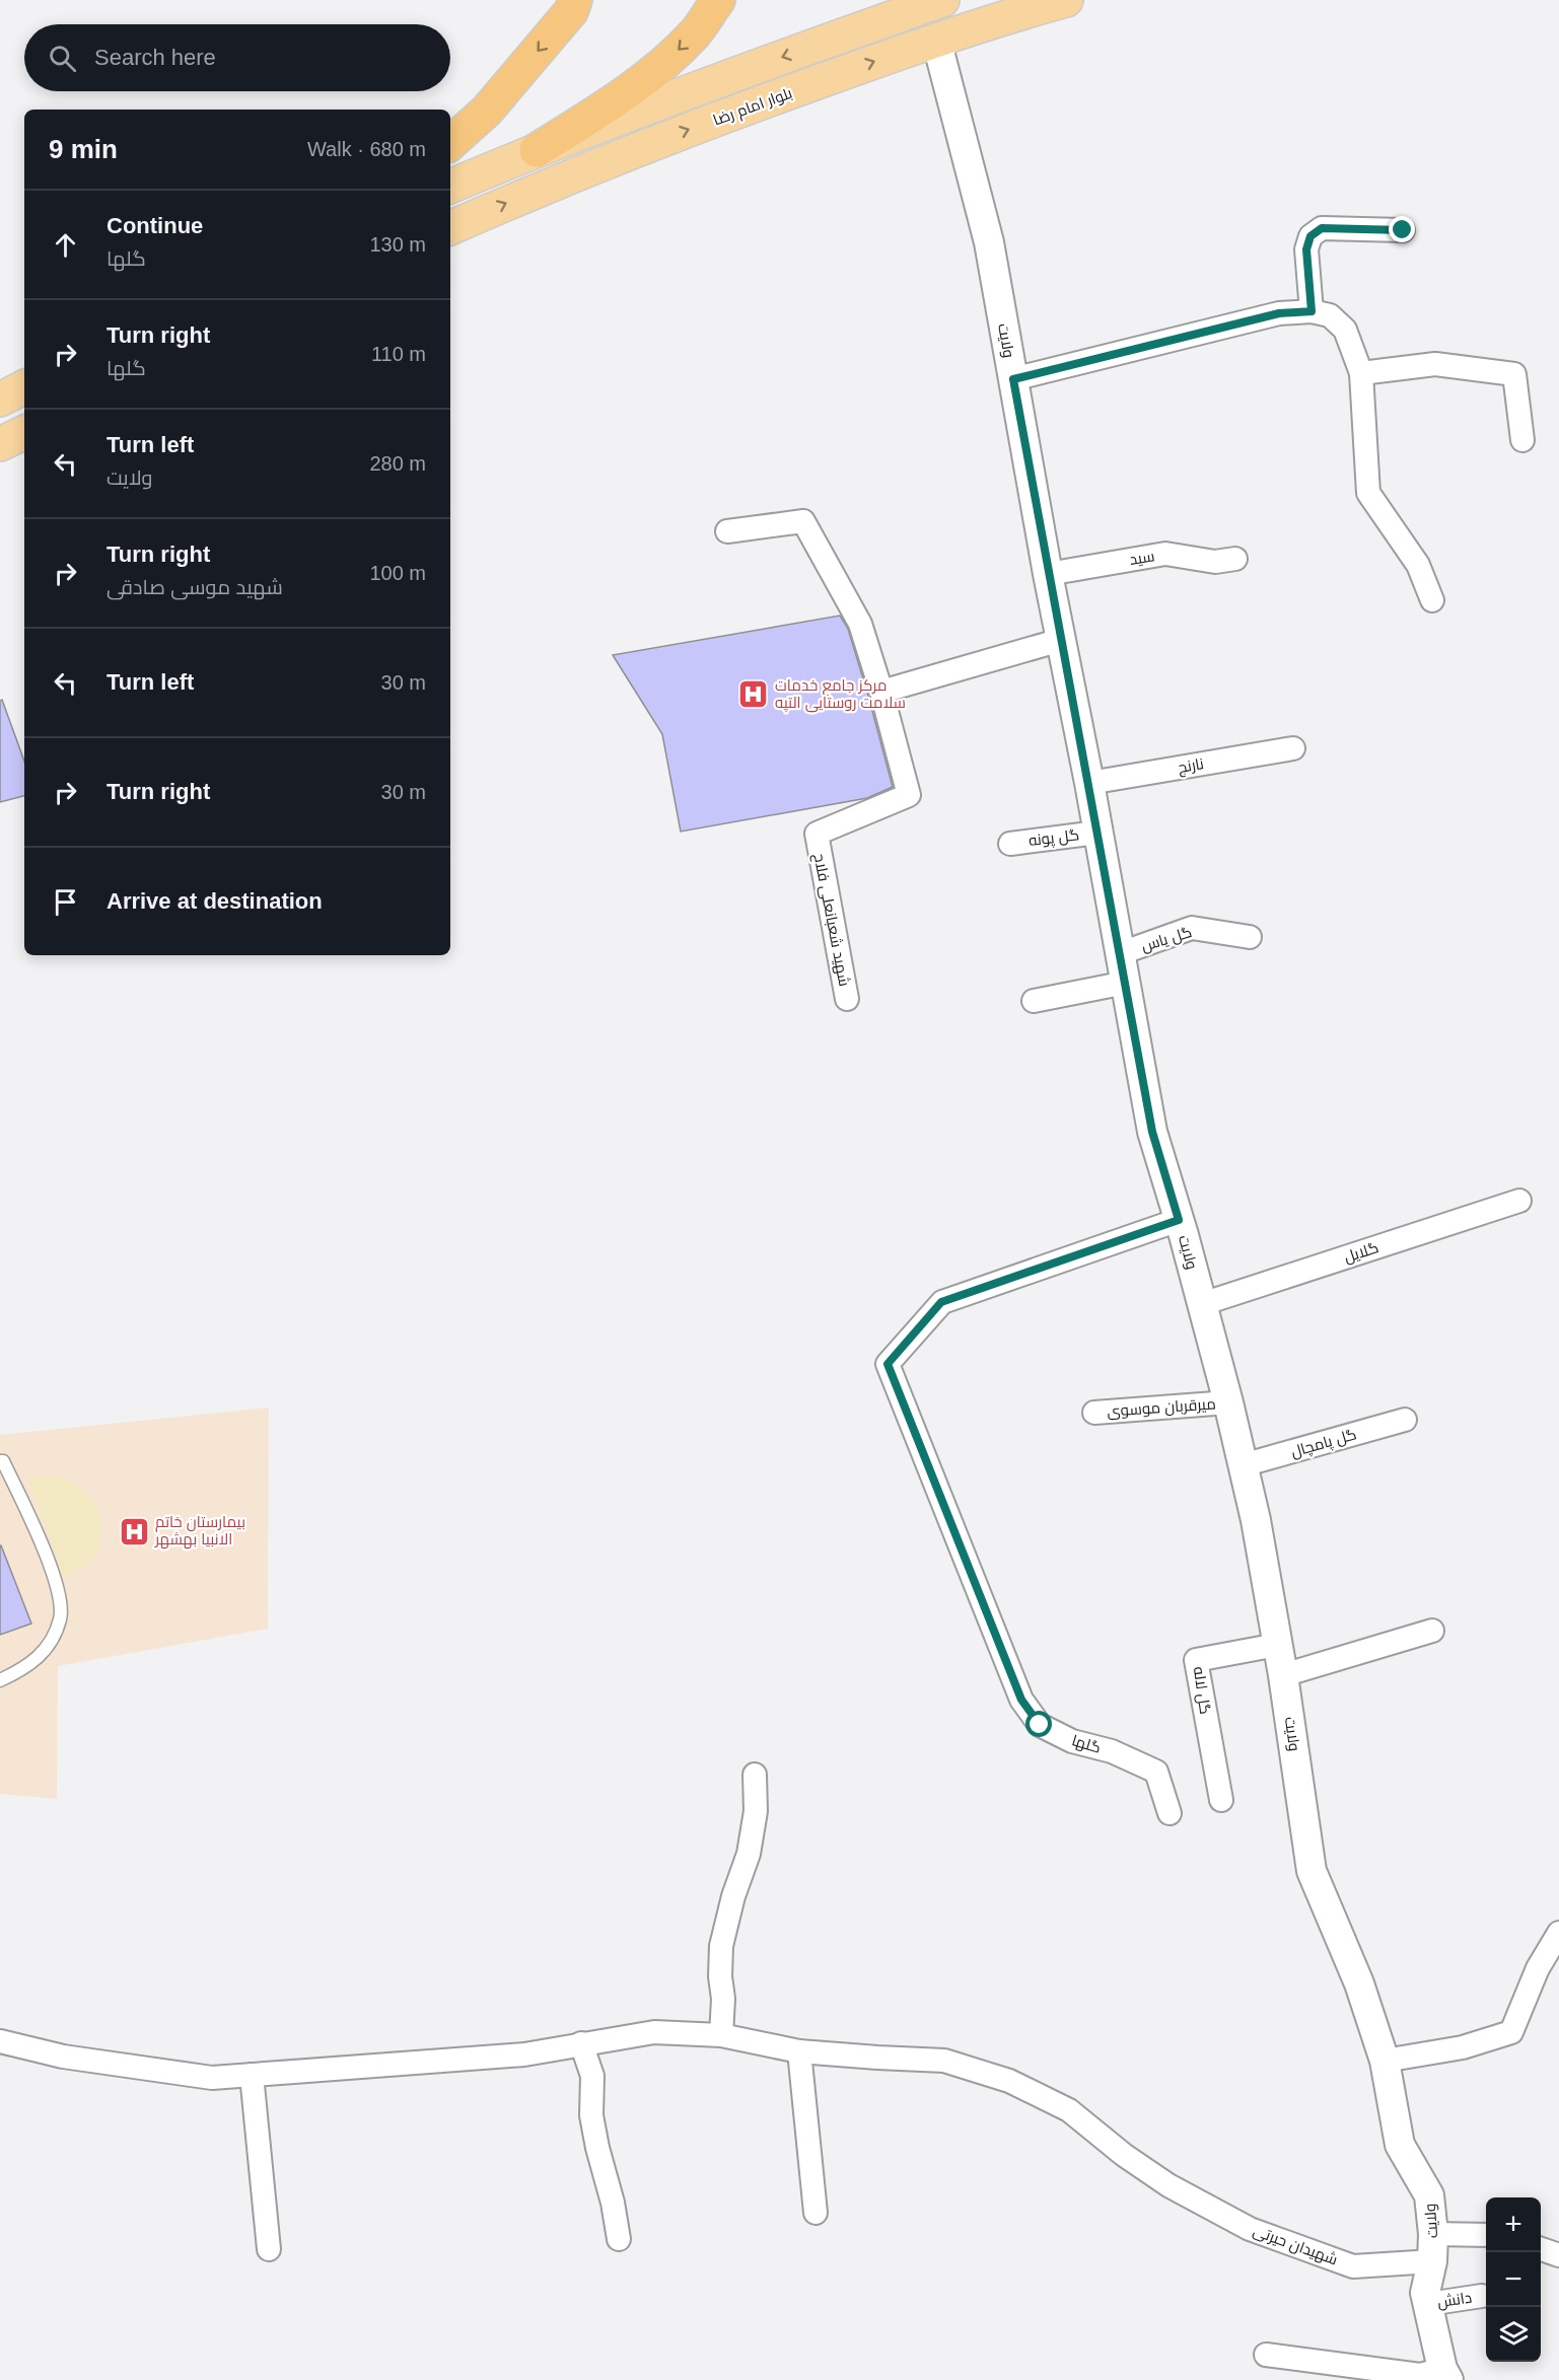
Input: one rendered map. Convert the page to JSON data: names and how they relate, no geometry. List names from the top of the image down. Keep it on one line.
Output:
{"streets":{"main road":["بلوار امام رضا"],"street":["ولایت","سید","نارنج","گل پونه","شهید شعبانعلی فلاح","گل یاس","گلایل","میرقربان موسوی","گل پامچال","گل لاله","گلها","شهیدان حیرتی","دانش"]},"crossings":[["بلوار امام رضا","ولایت"],["ولایت","سید"],["ولایت","نارنج"],["ولایت","گل پونه"],["ولایت","گل یاس"],["ولایت","گلایل"],["ولایت","میرقربان موسوی"],["ولایت","گل پامچال"],["ولایت","گل لاله"],["ولایت","گلها"],["ولایت","شهیدان حیرتی"],["ولایت","دانش"]],"places":{"hospital":["مرکز جامع خدمات سلامت روستایی التپه","بیمارستان خاتم الانبیا بهشهر"]},"page":{"search":"Search here","heading":["9 min","Walk · 680 m"],"list":[["Continue","گلها","130 m"],["Turn right","گلها","110 m"],["Turn left","ولایت","280 m"],["Turn right","شهید موسی صادقی","100 m"],["Turn left","30 m"],["Turn right","30 m"],"Arrive at destination"],"map_buttons":["+","−"]}}
